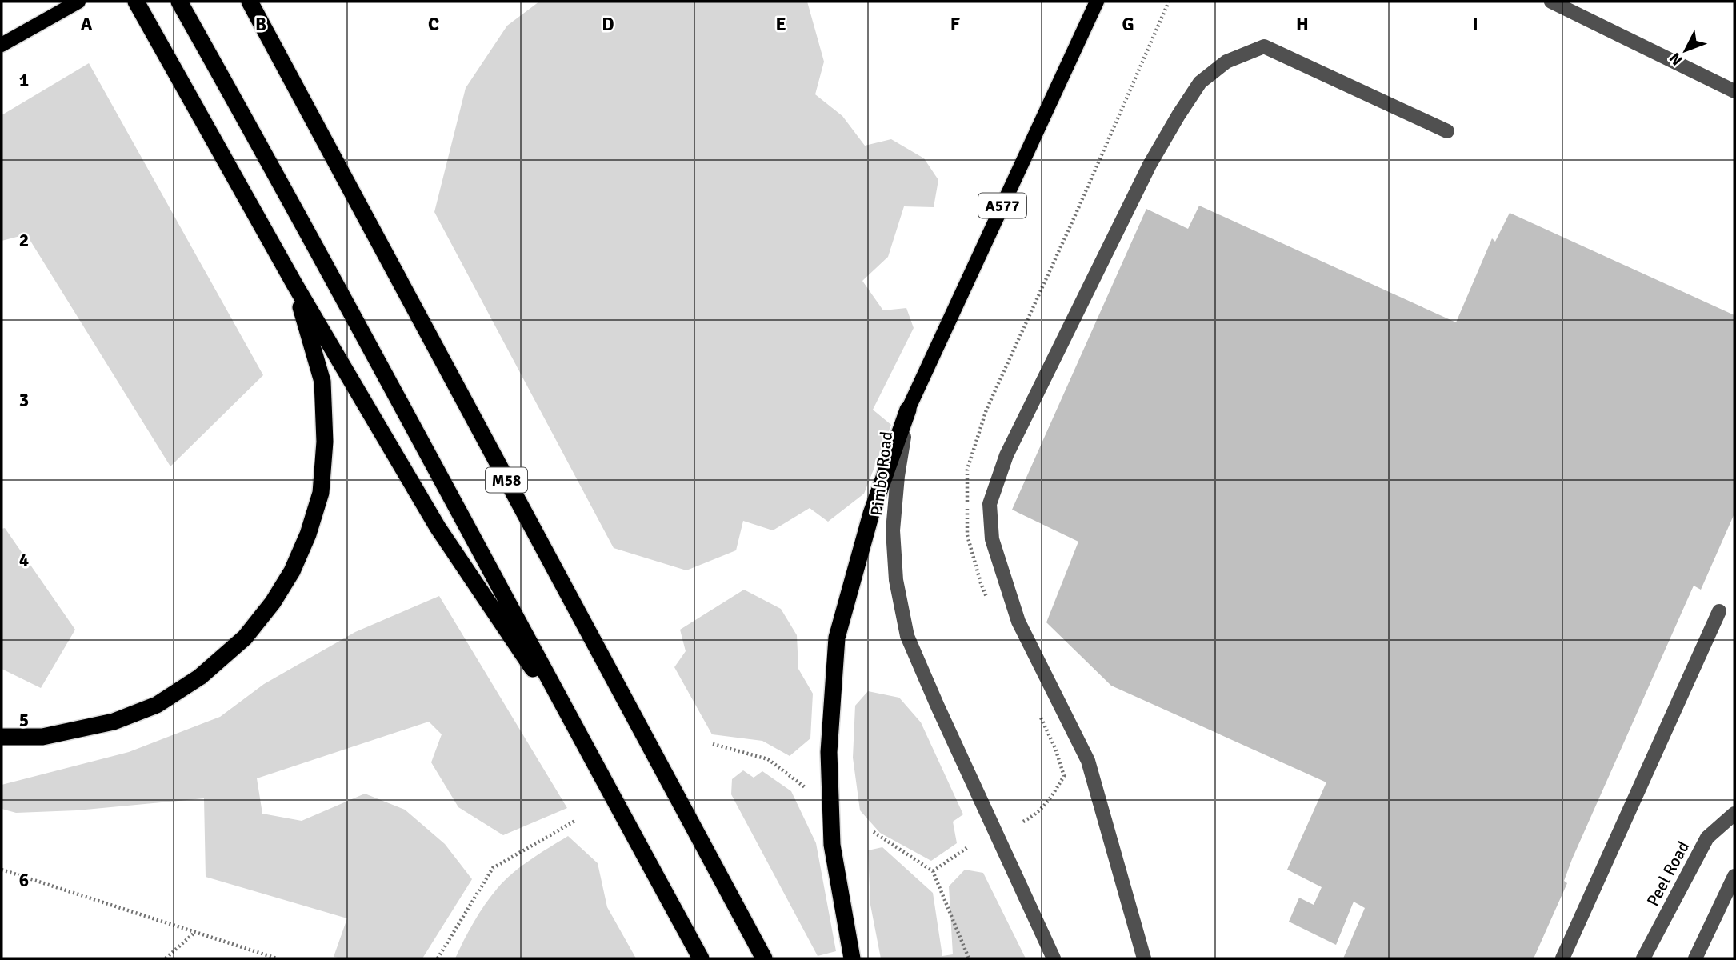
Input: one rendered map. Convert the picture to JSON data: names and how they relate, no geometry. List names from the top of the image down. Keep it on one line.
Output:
{"streets":{"highway":["M58"],"main road":["A577","Pimbo Road"],"street":["Peel Road"]},"north":"bottom left","grid":{"columns":["A","B","C","D","E","F","G","H","I"],"rows":["1","2","3","4","5","6"]}}
